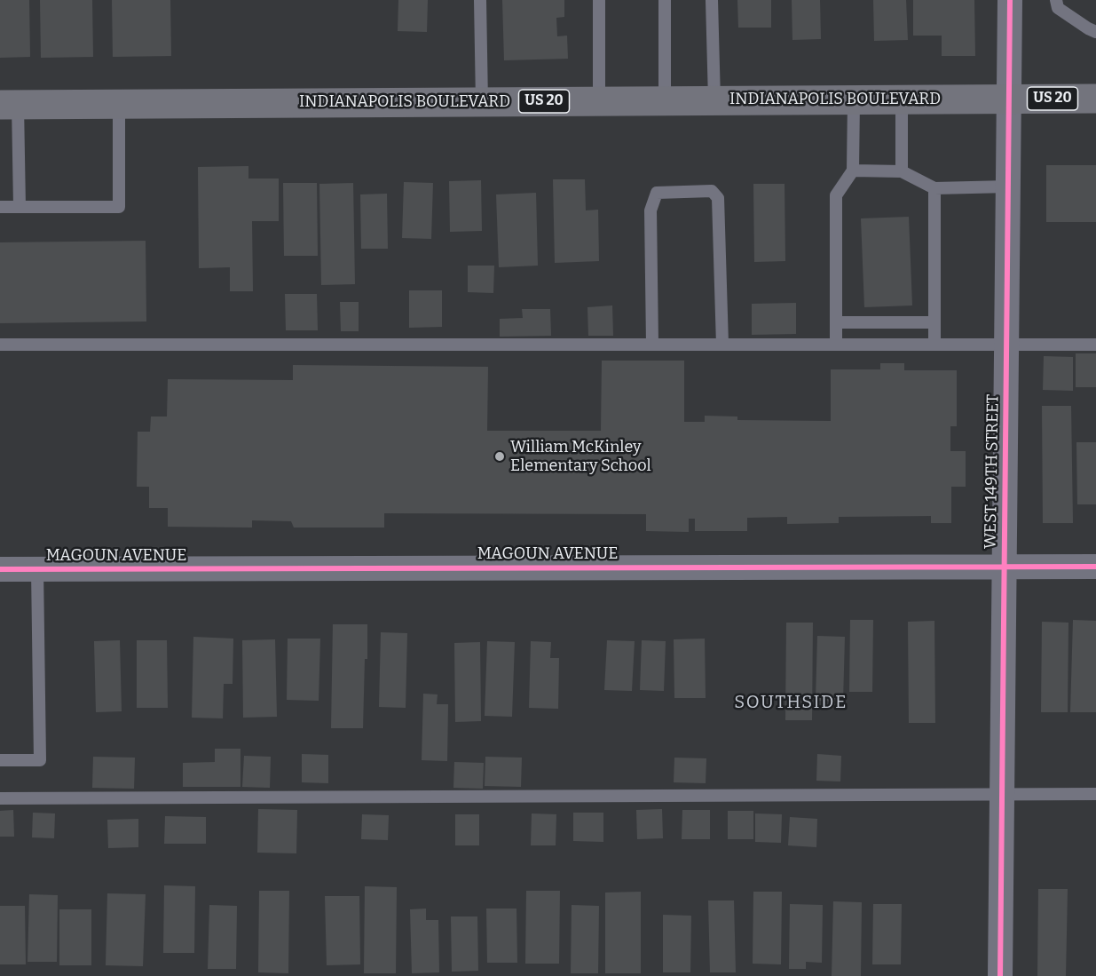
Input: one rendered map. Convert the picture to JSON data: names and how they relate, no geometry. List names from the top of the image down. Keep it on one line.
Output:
{"streets":{"main road":["US 20","INDIANAPOLIS BOULEVARD"],"street":["WEST 149TH STREET","MAGOUN AVENUE"]},"crossings":[["INDIANAPOLIS BOULEVARD","WEST 149TH STREET"],["WEST 149TH STREET","MAGOUN AVENUE"]],"districts":["SOUTHSIDE"],"places":["William McKinley Elementary School"]}
